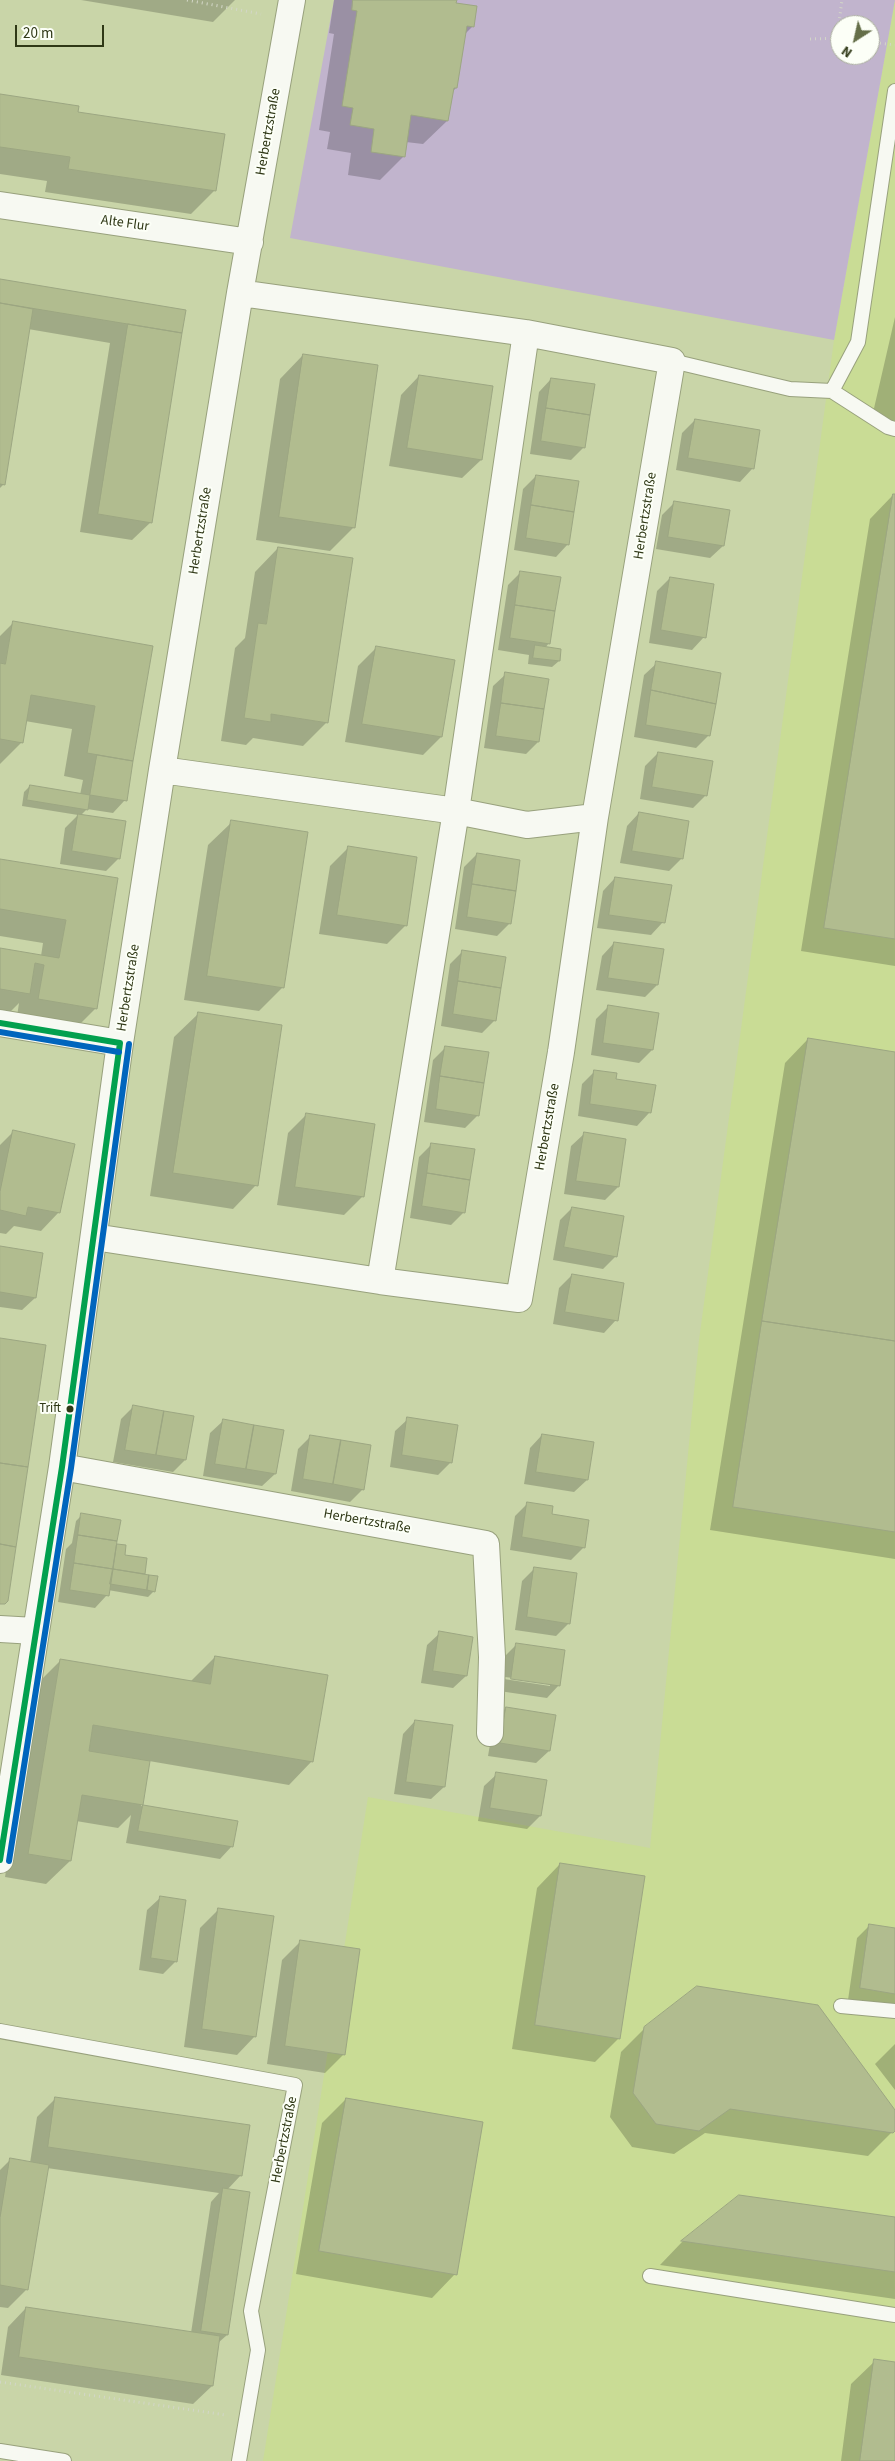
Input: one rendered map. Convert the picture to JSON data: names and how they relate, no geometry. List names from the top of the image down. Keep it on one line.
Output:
{"streets":{"street":["Herbertzstraße","Alte Flur"]},"crossings":[["Herbertzstraße","Alte Flur"]],"places":["Trift"],"scale_bar":"20 m","north":"bottom left"}
